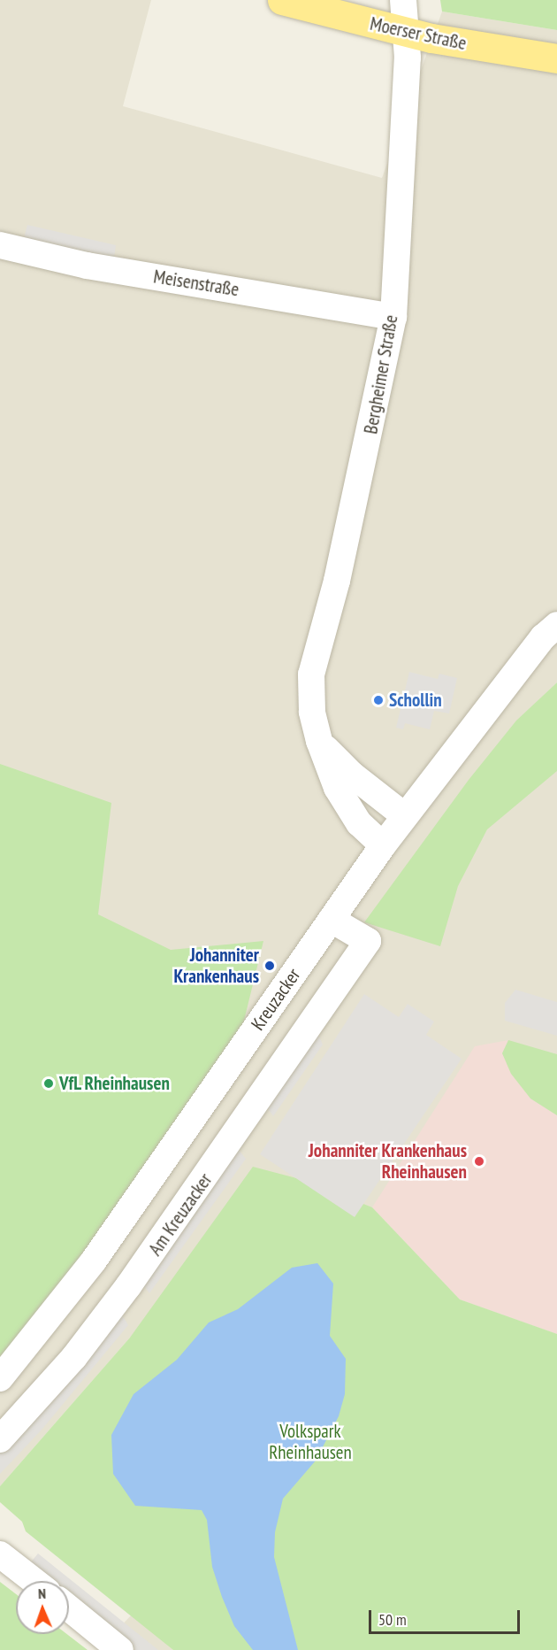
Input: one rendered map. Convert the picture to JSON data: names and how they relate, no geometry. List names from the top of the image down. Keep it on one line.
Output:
{"streets":{"main road":["Moerser Straße"],"street":["Meisenstraße","Bergheimer Straße","Kreuzacker","Am Kreuzacker"]},"crossings":[["Moerser Straße","Bergheimer Straße"],["Meisenstraße","Bergheimer Straße"],["Bergheimer Straße","Kreuzacker"],["Kreuzacker","Am Kreuzacker"]],"parks":["Volkspark Rheinhausen"],"places":["Schollin","Johanniter Krankenhaus","VfL Rheinhausen","Johanniter Krankenhaus Rheinhausen"],"scale_bar":"50 m","north":"top"}
